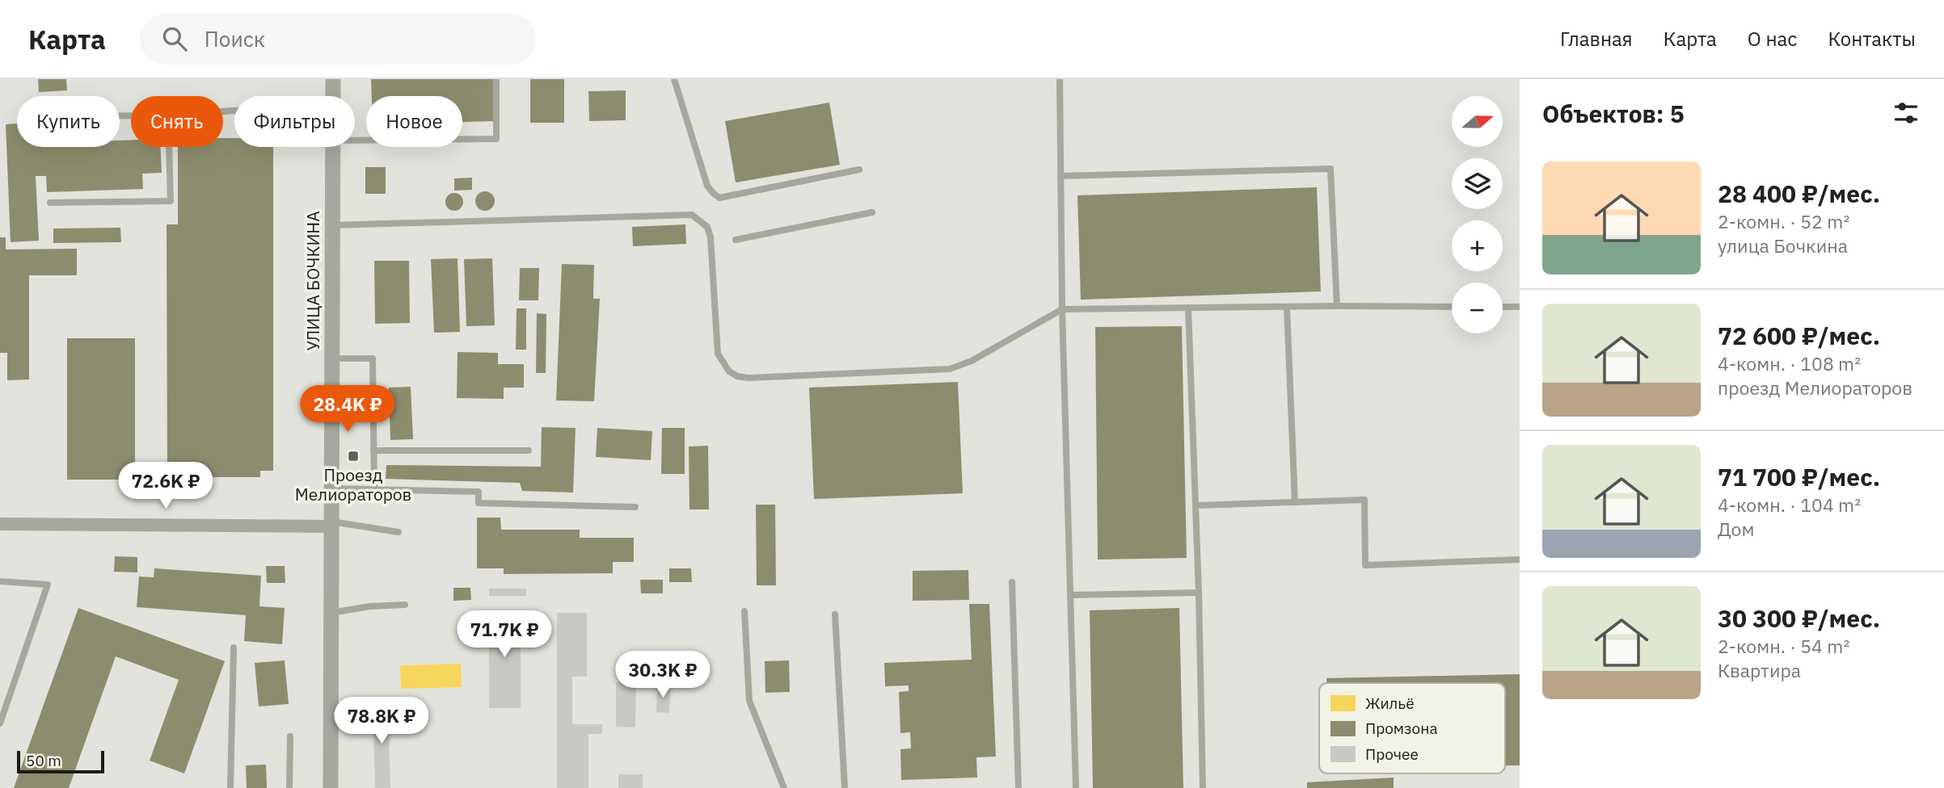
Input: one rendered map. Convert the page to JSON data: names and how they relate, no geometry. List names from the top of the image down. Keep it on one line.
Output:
{"streets":{"street":["УЛИЦА БОЧКИНА"]},"places":{"transit":["Проезд Мелиораторов"]},"legend":["Жильё","Промзона","Прочее"],"scale_bar":"50 m","north":"right","page":{"header":"Карта","search":"Поиск","nav":["Главная","Карта","О нас","Контакты"],"heading":"Объектов: 5","map_buttons":["+","−"],"chip":["Купить","Снять","Фильтры","Новое"],"list":[{"name":"28 400 ₽/мес.","note":"2-комн. · 52 m² · улица Бочкина"},{"name":"72 600 ₽/мес.","note":"4-комн. · 108 m² · проезд Мелиораторов"},{"name":"71 700 ₽/мес.","note":"4-комн. · 104 m² · Дом"},{"name":"30 300 ₽/мес.","note":"2-комн. · 54 m² · Квартира"}],"price":["28.4K ₽","72.6K ₽","71.7K ₽","30.3K ₽","78.8K ₽"],"scale":"50 m"}}
